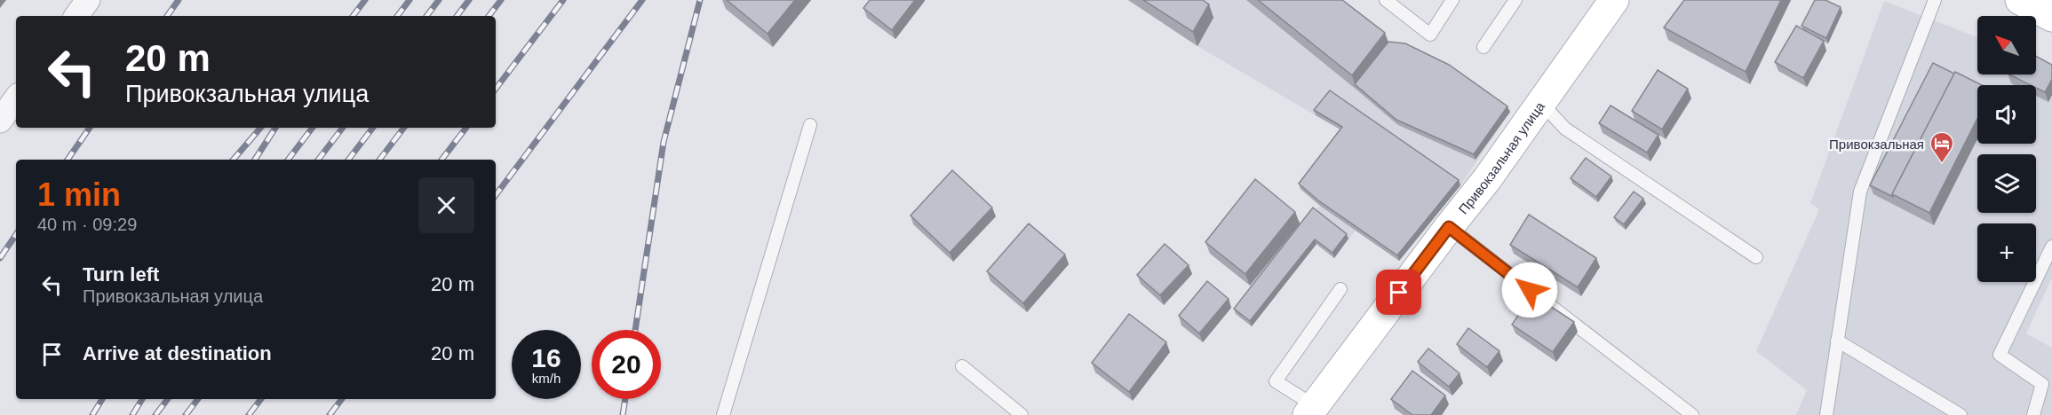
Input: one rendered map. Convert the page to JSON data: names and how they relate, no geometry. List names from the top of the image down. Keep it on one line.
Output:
{"streets":{"street":["Привокзальная улица"]},"places":{"hotel":["Привокзальная"]},"north":"top left","page":{"map_buttons":"+","turn":["20 m","Привокзальная улица"],"heading":["1 min","40 m · 09:29"],"list":[{"name":"Turn left","note":"Привокзальная улица","value":"20 m"},{"name":"Arrive at destination","value":"20 m"}],"speed":"16 km/h","limit":"20"}}
